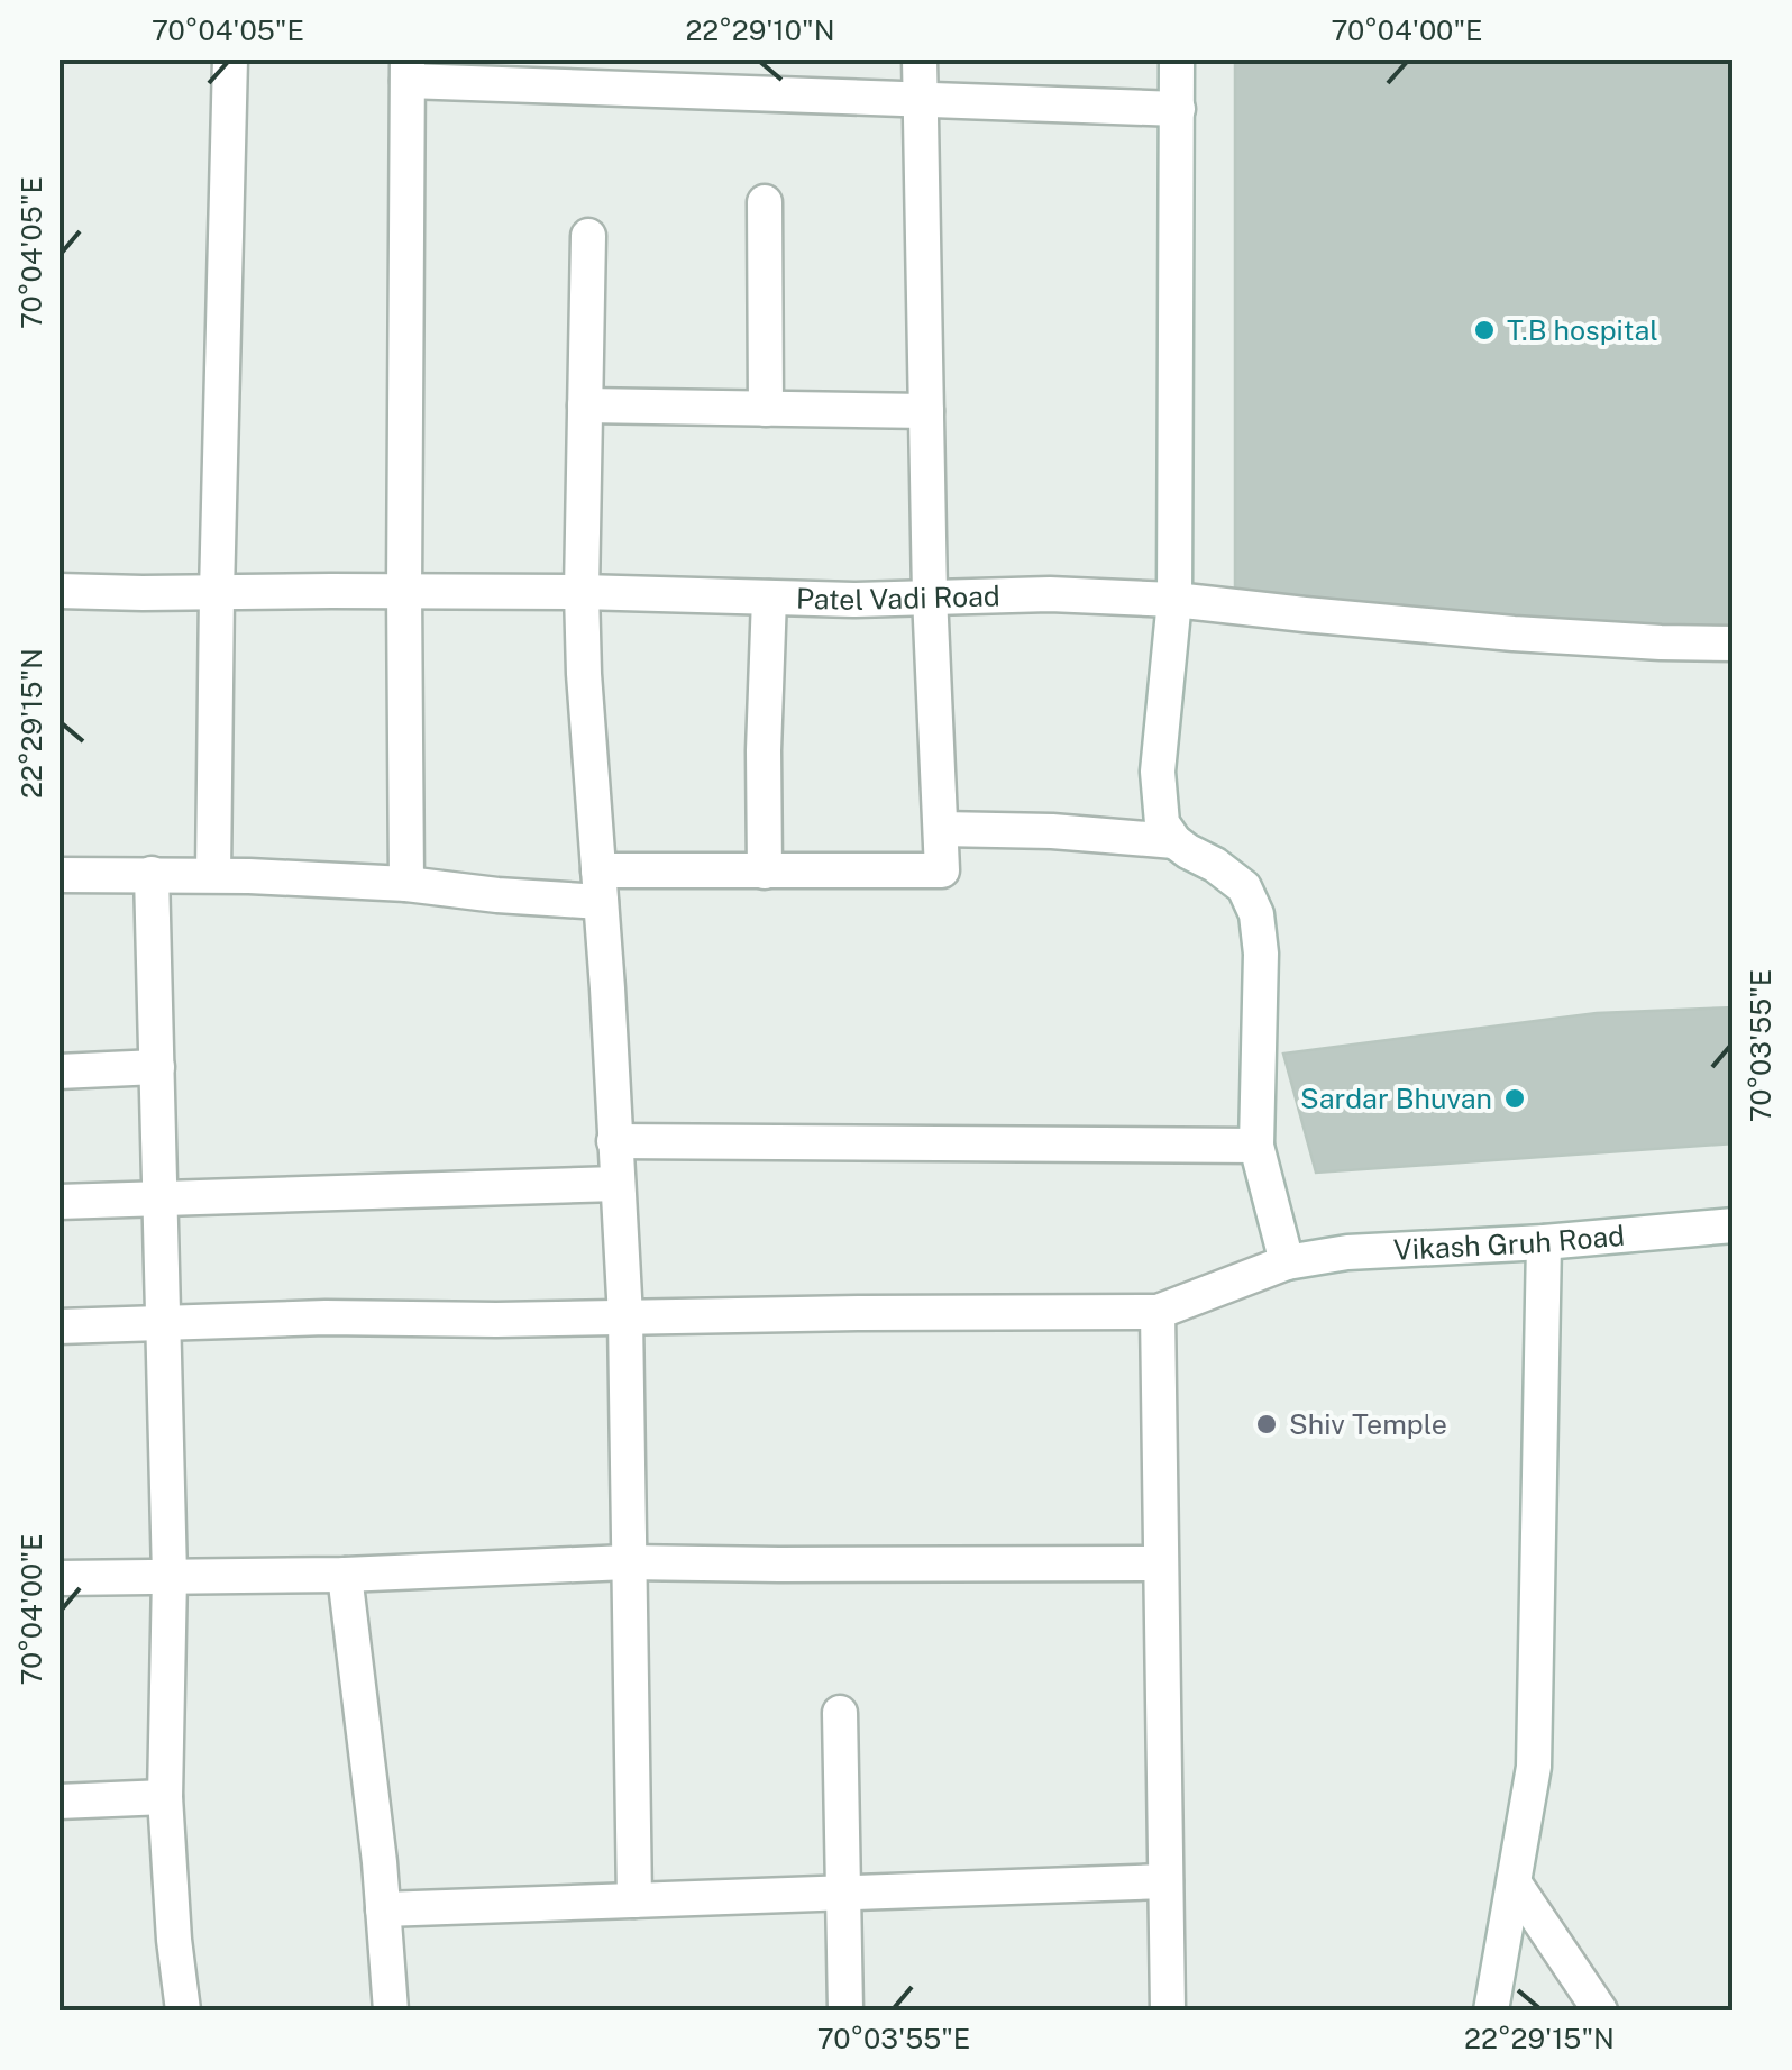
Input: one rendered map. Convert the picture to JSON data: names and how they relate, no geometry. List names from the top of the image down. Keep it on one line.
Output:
{"streets":{"street":["Patel Vadi Road","Vikash Gruh Road"]},"places":["T.B hospital","Sardar Bhuvan","Shiv Temple"],"coordinates":["70°04'05\"E","22°29'10\"N","70°04'00\"E","22°29'15\"N","70°03'55\"E"]}
